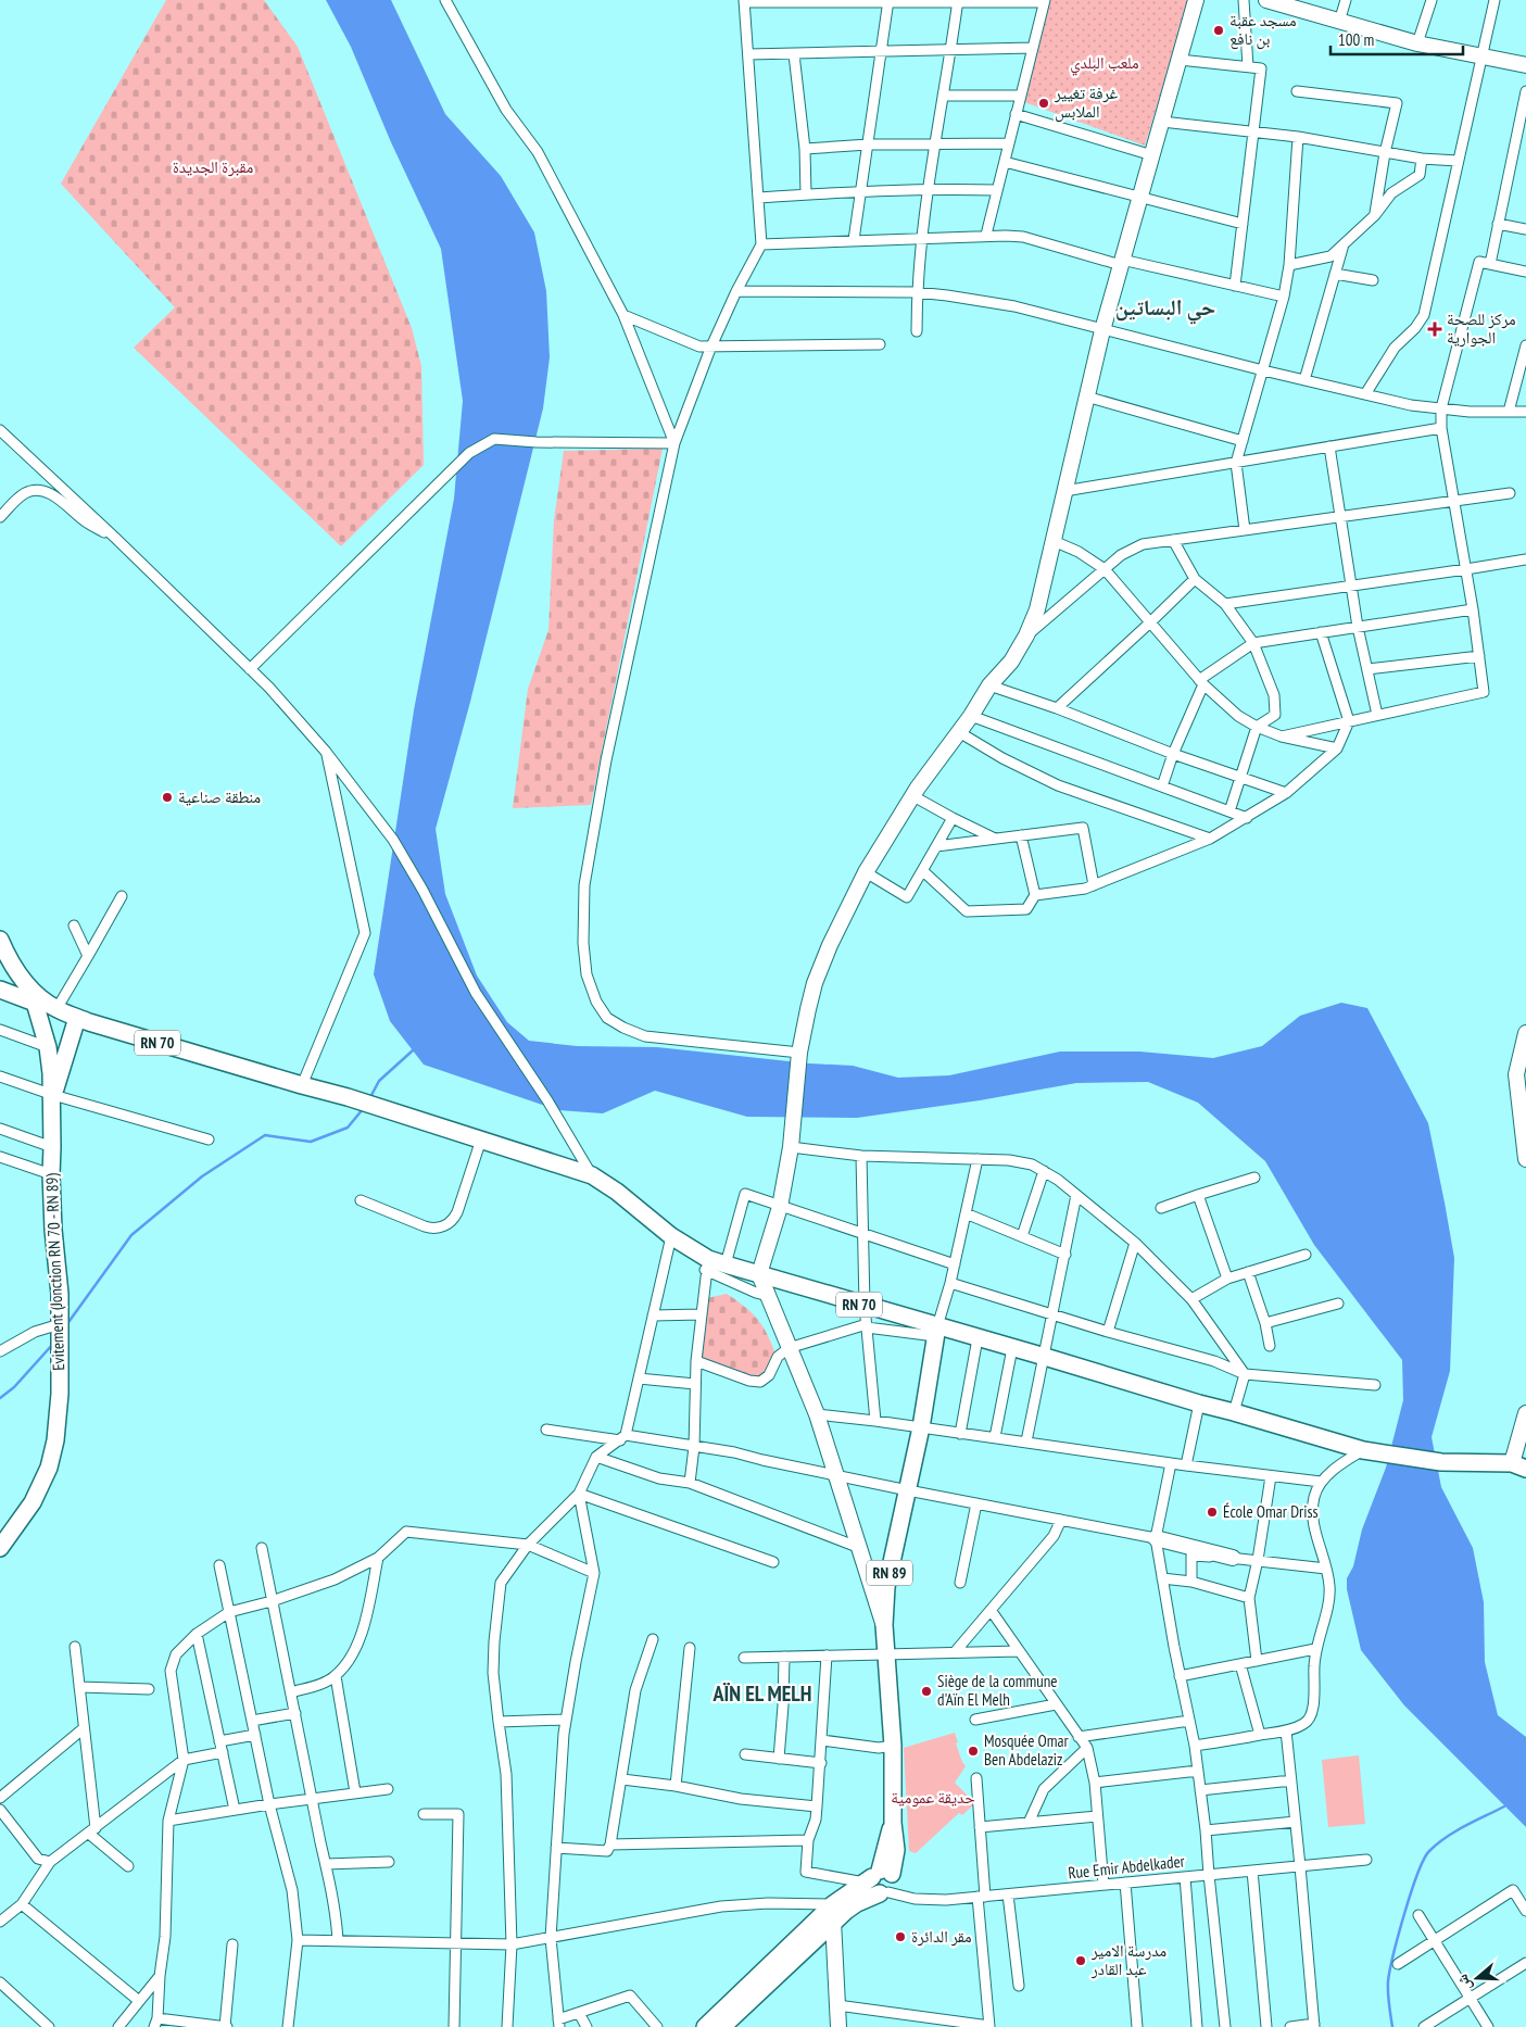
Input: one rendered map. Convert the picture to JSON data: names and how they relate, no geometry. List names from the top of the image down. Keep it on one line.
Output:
{"streets":{"main road":["RN 70","Evitement (Jonction RN 70 - RN 89)","RN 89"],"street":["Rue Emir Abdelkader"]},"crossings":[["RN 70","Evitement (Jonction RN 70 - RN 89)"],["RN 70","RN 89"]],"districts":["حي البساتين","AÏN EL MELH"],"parks":["ملعب البلدي","مقبرة الجديدة","حديقة عمومية"],"places":{"other":["مسجد عقبة بن نافع","غرفة تغيير الملابس","منطقة صناعية","École Omar Driss","Siège de la commune d'Aïn El Melh","Mosquée Omar Ben Abdelaziz","مقر الدائرة","مدرسة الامير عبد القادر"],"health":["مركز للصحة الجوارية"]},"scale_bar":"100 m","north":"left"}
